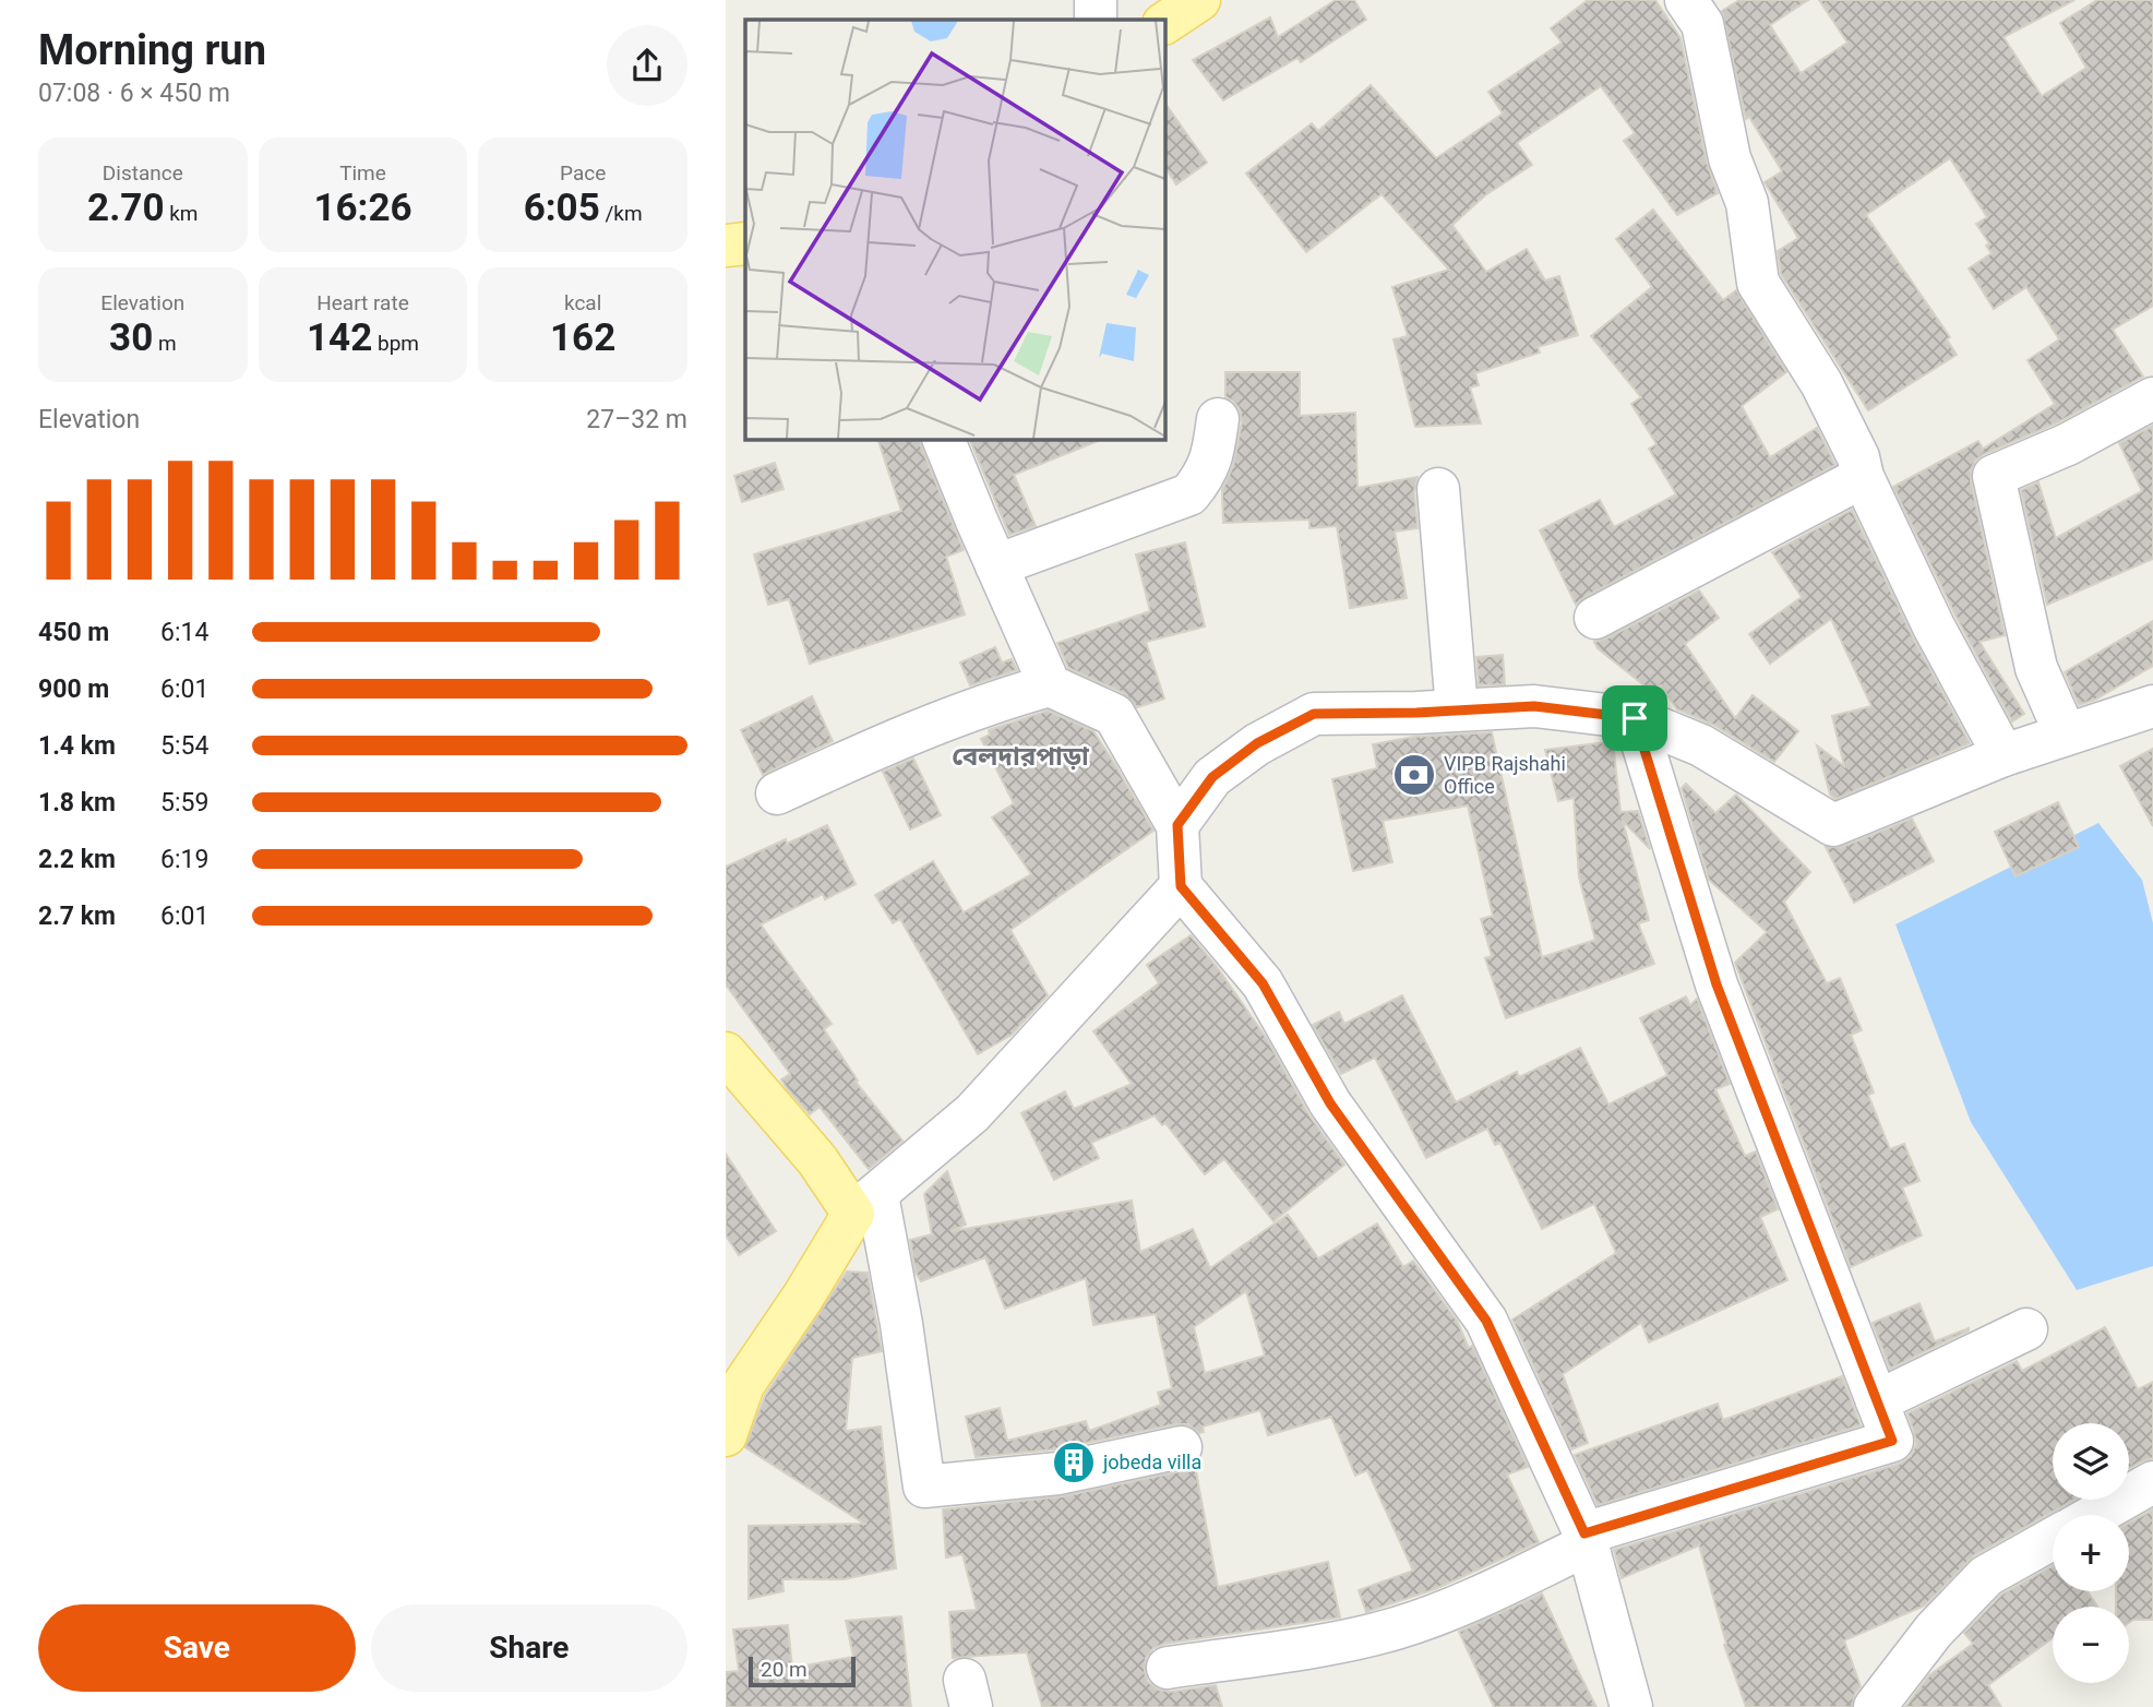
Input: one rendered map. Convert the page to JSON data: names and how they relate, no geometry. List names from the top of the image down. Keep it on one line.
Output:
{"districts":["বেলদারপাড়া"],"places":{"bank":["VIPB Rajshahi Office"],"building":["jobeda villa"]},"scale_bar":"20 m","page":{"heading":["Morning run","07:08 · 6 × 450 m"],"stats":[["Distance","2.70 km"],["Time","16:26"],["Pace","6:05 /km"],["Elevation","30 m"],["Heart rate","142 bpm"],["kcal","162"]],"chart":["Elevation","27–32 m"],"list":[{"name":"450 m","note":"6:14"},{"name":"900 m","note":"6:01"},{"name":"1.4 km","note":"5:54"},{"name":"1.8 km","note":"5:59"},{"name":"2.2 km","note":"6:19"},{"name":"2.7 km","note":"6:01"}],"map_buttons":["+","−"],"buttons":["Save","Share"],"scale":"20 m"}}
